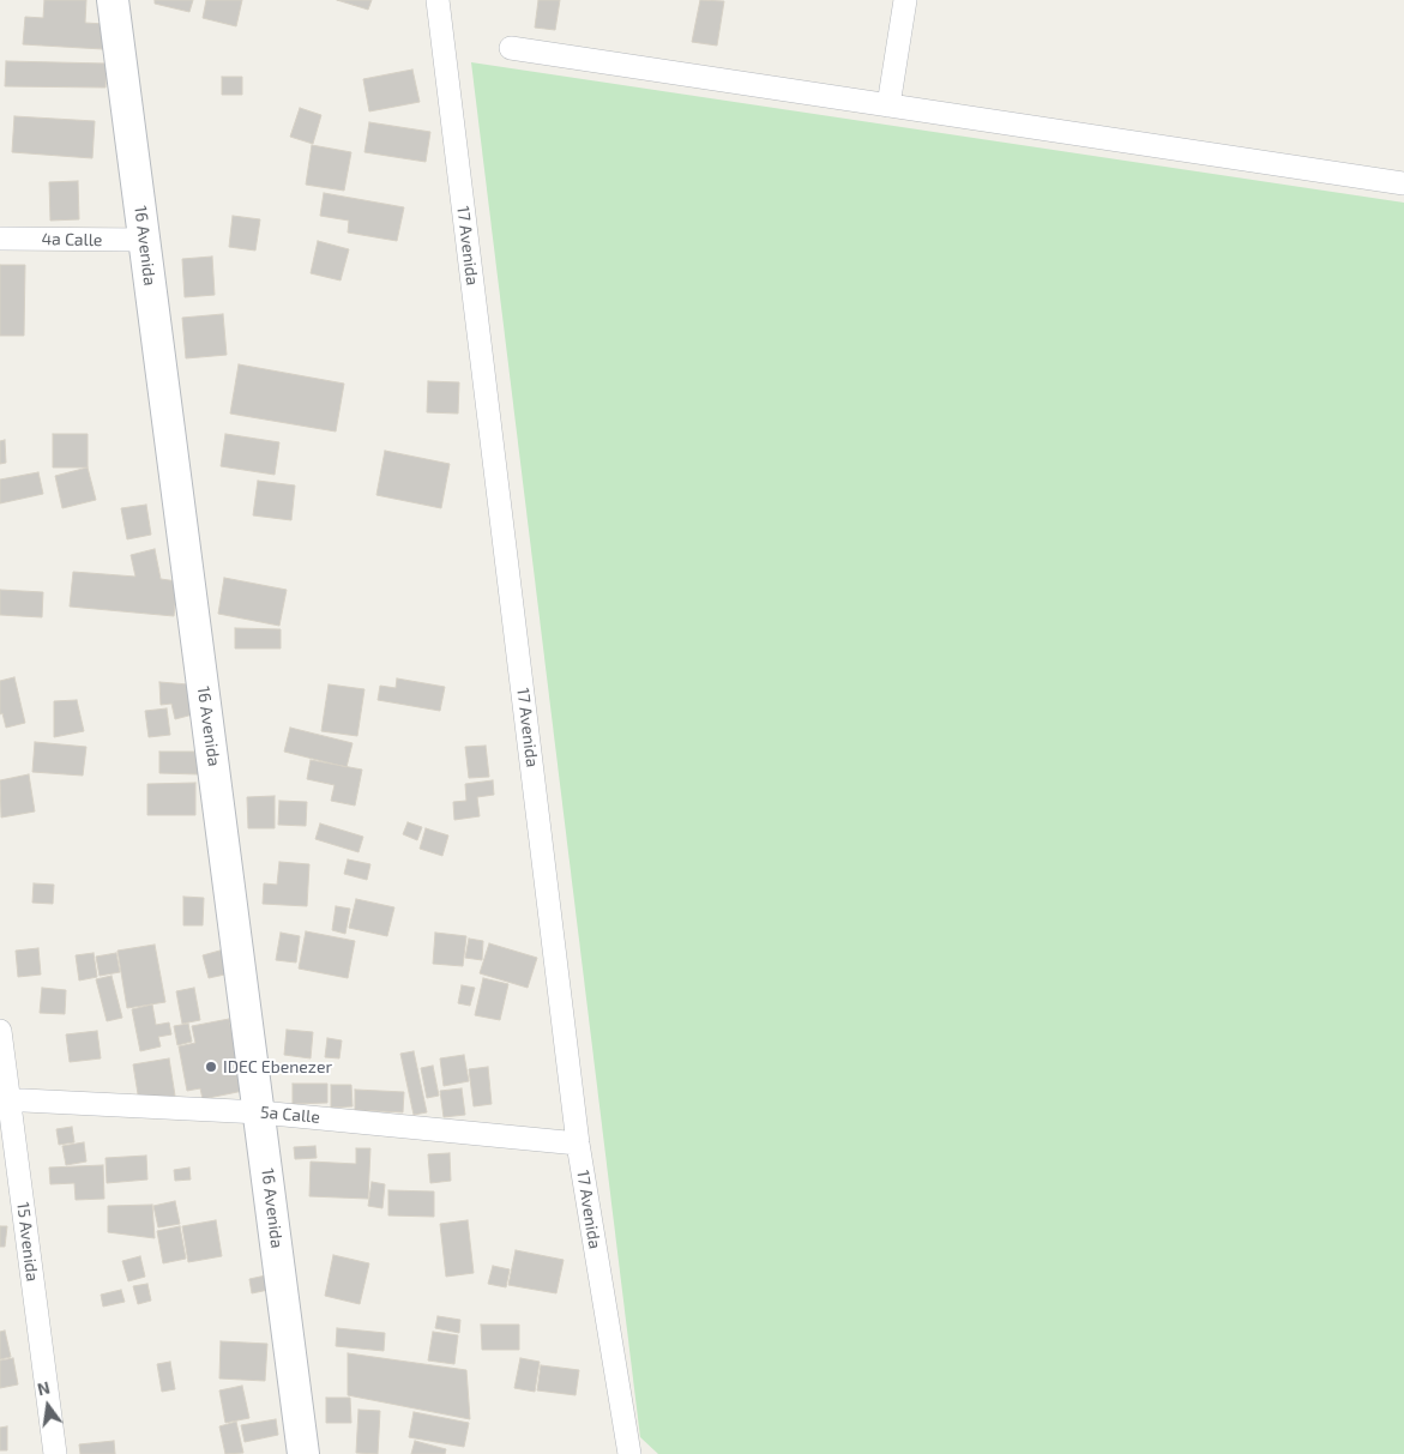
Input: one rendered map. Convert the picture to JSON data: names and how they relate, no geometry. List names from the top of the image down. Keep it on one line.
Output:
{"streets":{"main road":["16 Avenida"],"street":["4a Calle","17 Avenida","5a Calle","15 Avenida"]},"crossings":[["4a Calle","16 Avenida"],["16 Avenida","5a Calle"],["17 Avenida","5a Calle"],["5a Calle","15 Avenida"]],"places":["IDEC Ebenezer"],"north":"top"}
